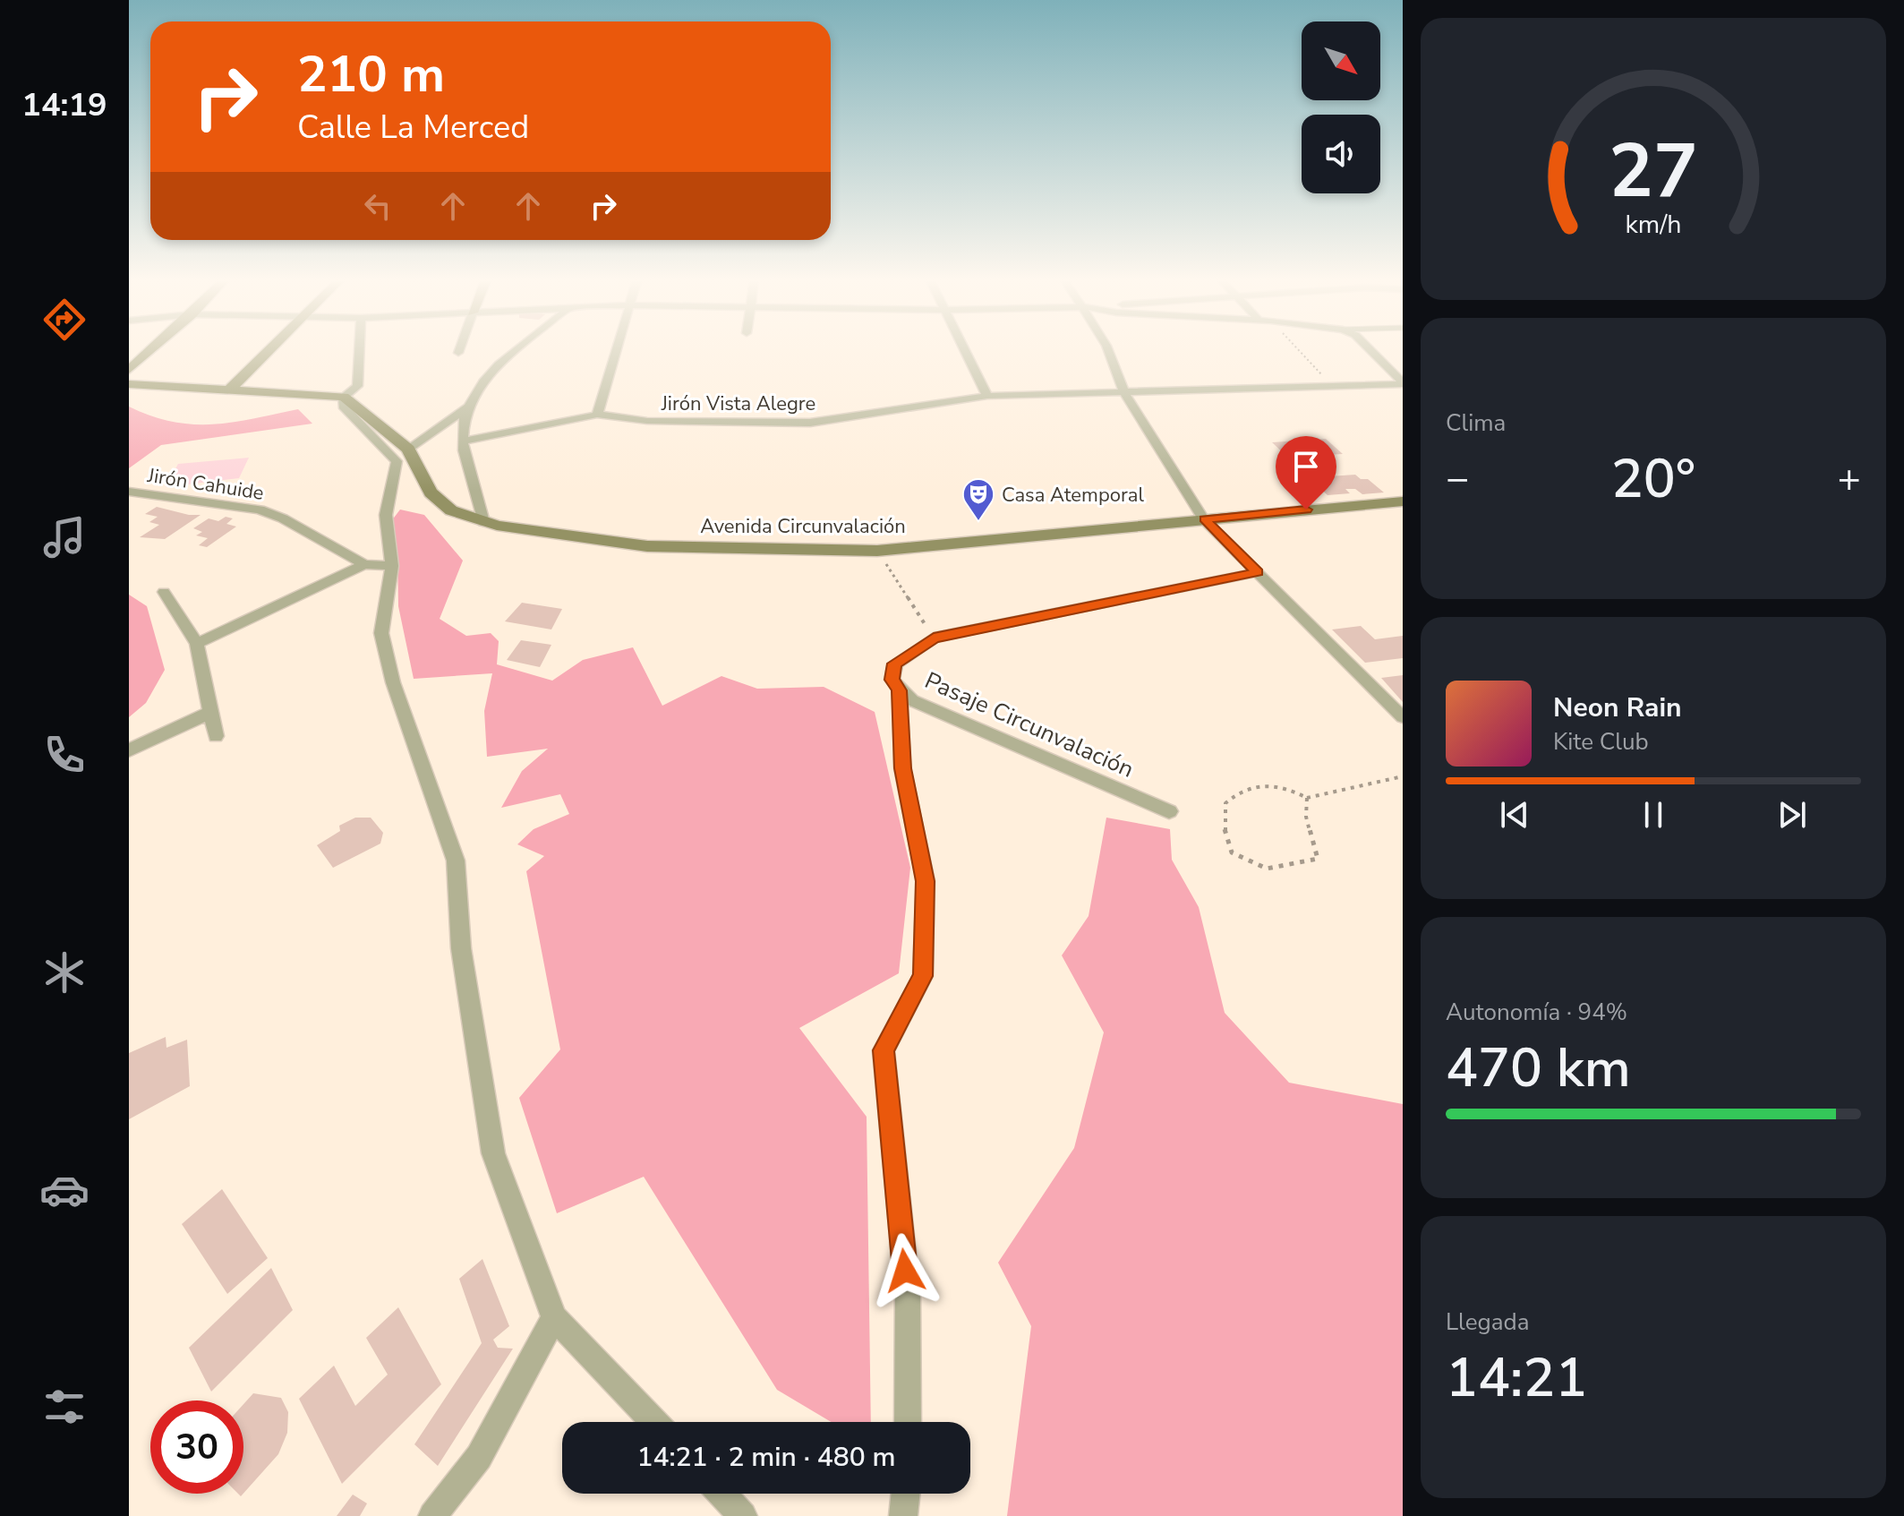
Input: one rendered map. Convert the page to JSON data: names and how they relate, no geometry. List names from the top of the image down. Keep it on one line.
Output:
{"streets":{"main road":["Avenida Circunvalación"],"street":["Jirón Vista Alegre","Jirón Cahuide","Pasaje Circunvalación"]},"places":{"theatre":["Casa Atemporal"]},"north":"bottom right","page":{"tabs":"14:19","turn":["210 m","Calle La Merced"],"tile":["Clima",["Autonomía · 94%","470 km"],["Llegada","14:21"]],"heat":["−","20°","+"],"song":["Neon Rain","Kite Club"],"limit":"30","trip":"14:21 · 2 min · 480 m","gauge":["27","km/h"]}}
